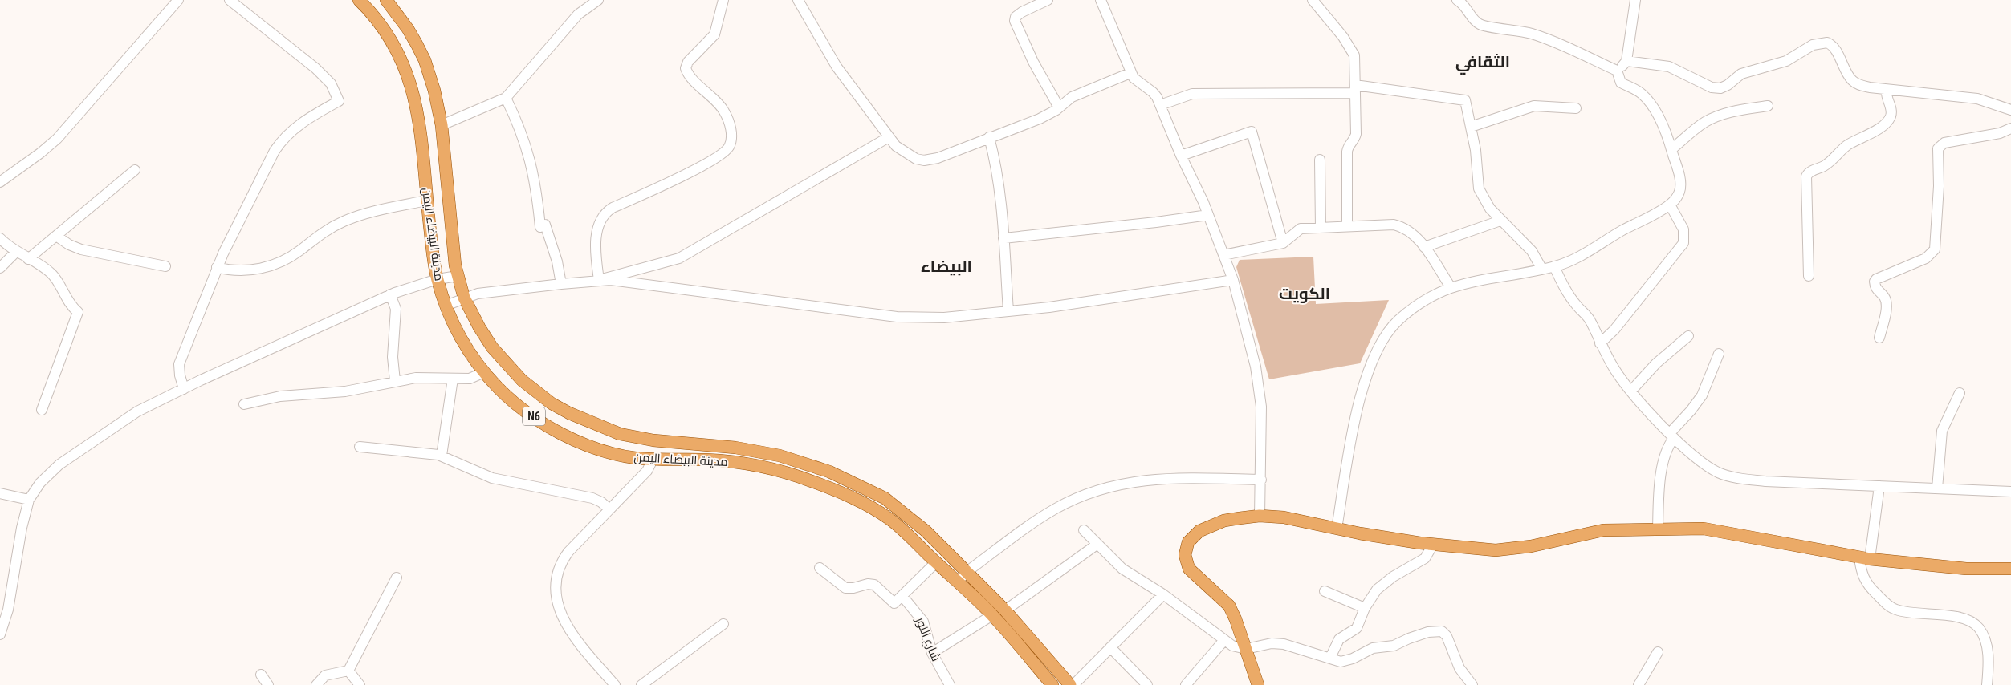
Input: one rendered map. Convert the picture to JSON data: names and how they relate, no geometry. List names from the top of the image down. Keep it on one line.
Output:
{"streets":{"main road":["مدينة البيضاء اليمن","N6"],"street":["شارع النور"]},"districts":["الثقافي","البيضاء","الكويت"]}
